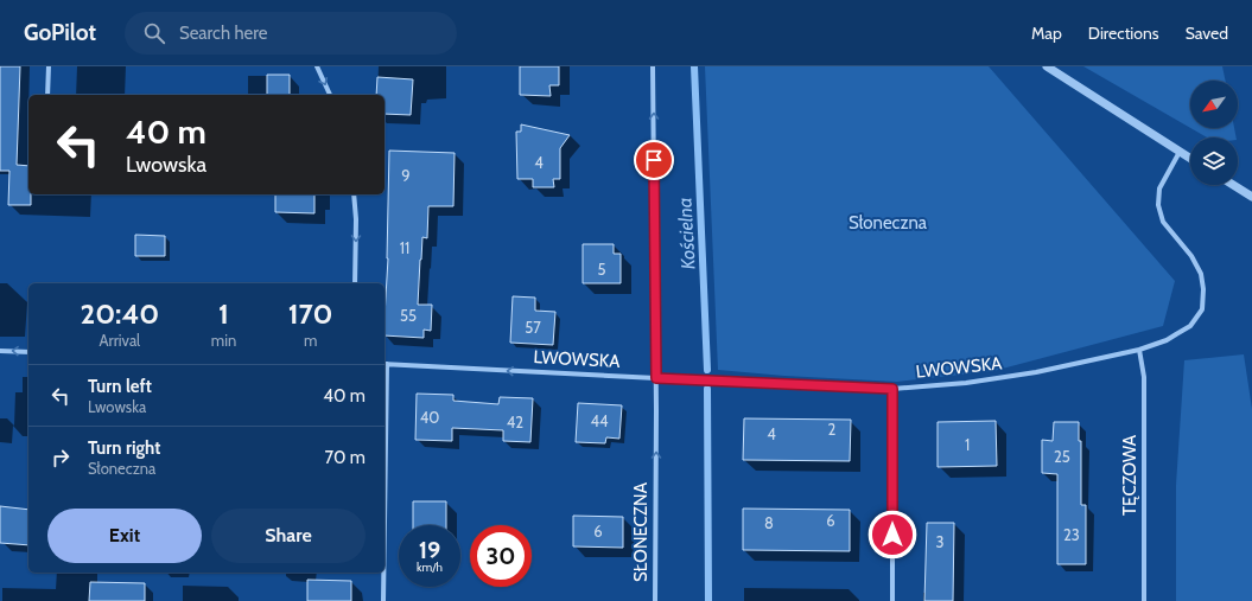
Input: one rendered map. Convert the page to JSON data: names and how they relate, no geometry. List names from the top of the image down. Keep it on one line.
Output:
{"streets":{"street":["LWOWSKA","TĘCZOWA","SŁONECZNA"]},"crossings":[["LWOWSKA","TĘCZOWA"],["LWOWSKA","SŁONECZNA"]],"one_way":["SŁONECZNA"],"water":["Kościelna"],"parks":["Słoneczna"],"house_numbers":["4","9","11","5","55","57","40","44","42","2","4","1","25","6","8","6","23","3"],"north":"bottom left","page":{"header":"GoPilot","search":"Search here","nav":["Map","Directions","Saved"],"turn":["40 m","Lwowska"],"eta":["20:40","Arrival","1","min","170","m"],"list":[{"name":"Turn left","note":"Lwowska","value":"40 m"},{"name":"Turn right","note":"Słoneczna","value":"70 m"}],"buttons":["Exit","Share"],"speed":"19 km/h","limit":"30"}}
